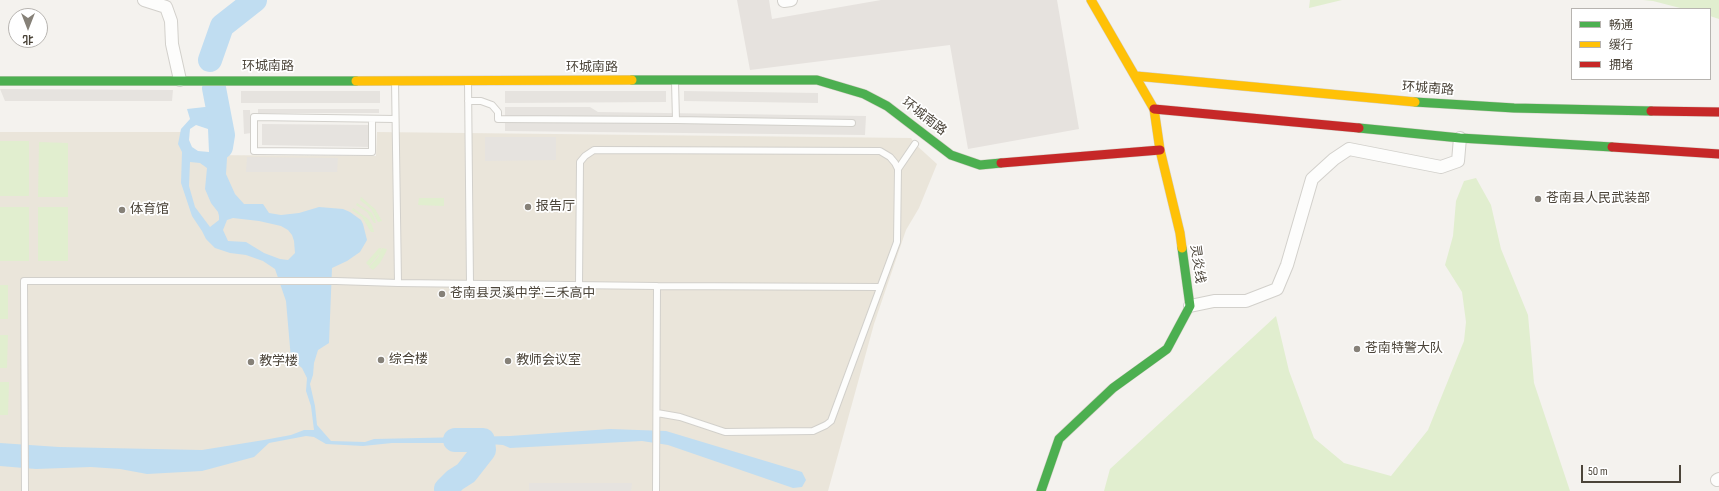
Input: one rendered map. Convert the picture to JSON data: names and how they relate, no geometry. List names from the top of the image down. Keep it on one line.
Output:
{"streets":{"main road":["环城南路","灵炎线"]},"crossings":[["环城南路","灵炎线"]],"places":["苍南县人民武装部","报告厅","体育馆","苍南县灵溪中学·三禾高中","苍南特警大队","综合楼","教师会议室","教学楼"],"legend":["畅通","缓行","拥堵"],"scale_bar":"50 m","north":"bottom"}
